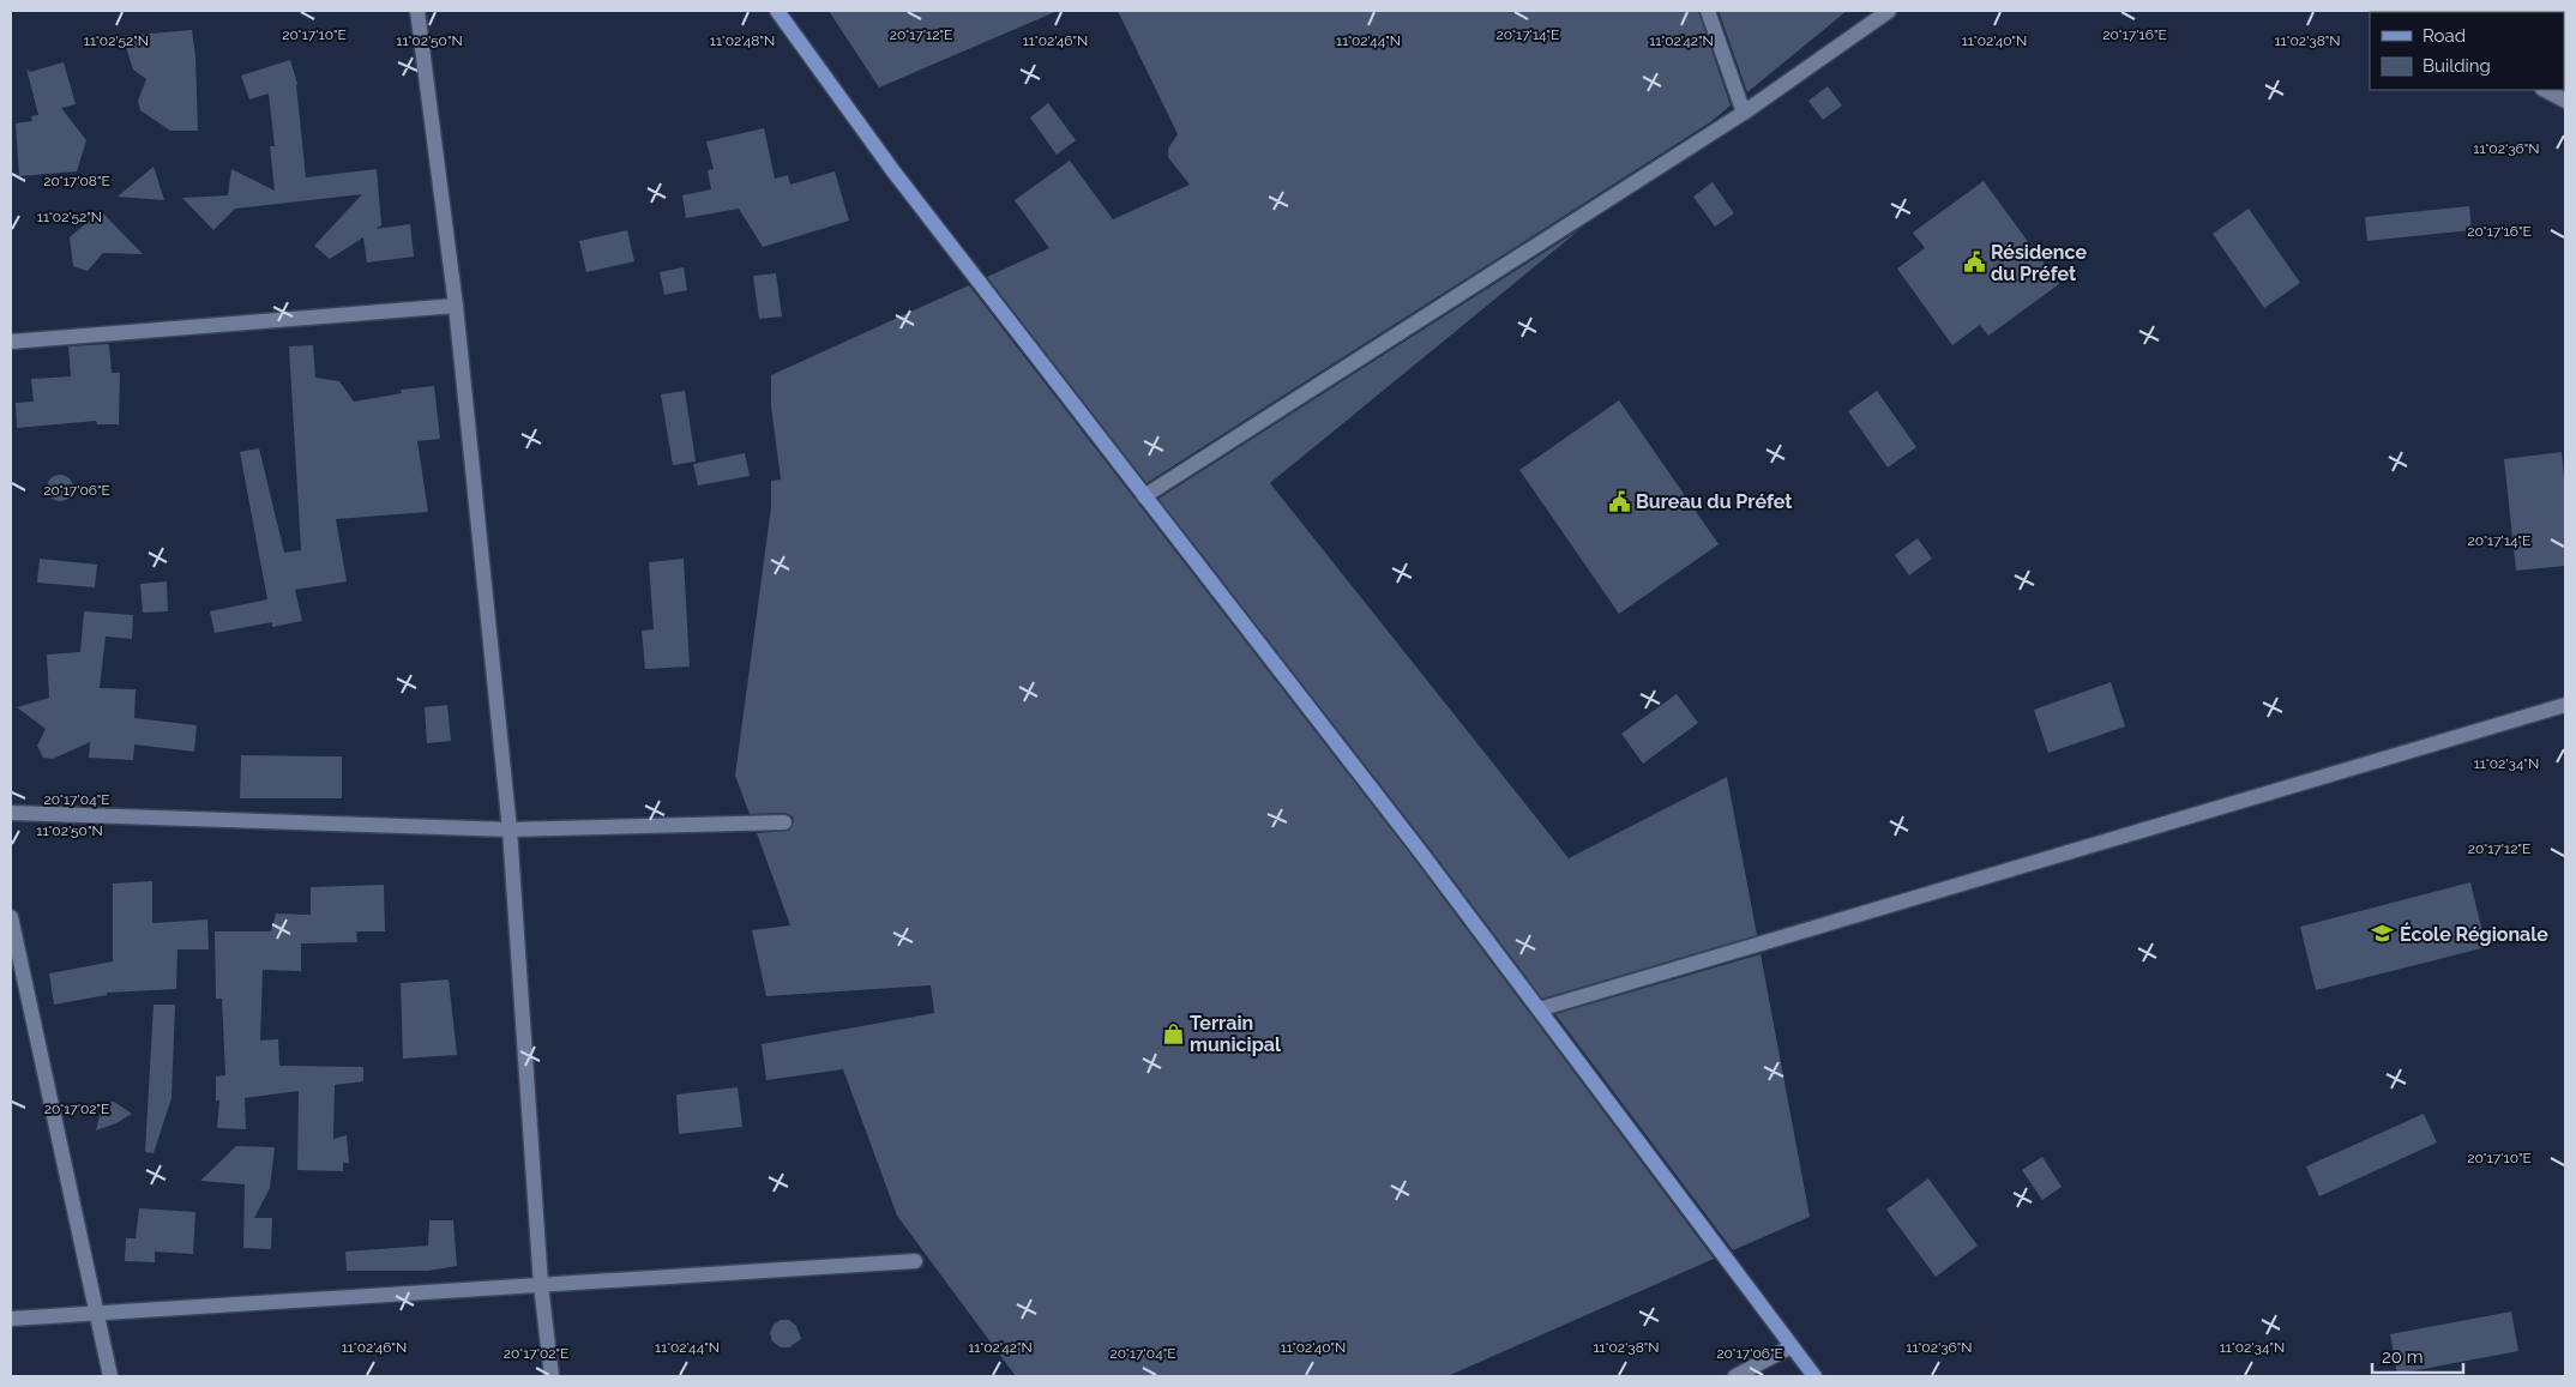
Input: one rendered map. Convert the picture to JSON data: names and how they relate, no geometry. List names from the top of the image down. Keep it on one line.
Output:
{"places":{"public building":["Résidence du Préfet","Bureau du Préfet"],"school or university":["École Régionale"],"shop":["Terrain municipal"]},"legend":["Road","Building"],"scale_bar":"20 m","coordinates":["20°17'10\"E","20°17'12\"E","20°17'14\"E","20°17'16\"E","11°02'52\"N","11°02'50\"N","11°02'48\"N","11°02'46\"N","11°02'44\"N","11°02'42\"N","11°02'40\"N","11°02'38\"N","11°02'36\"N","20°17'08\"E","20°17'06\"E","11°02'34\"N","20°17'04\"E","20°17'02\"E"]}
